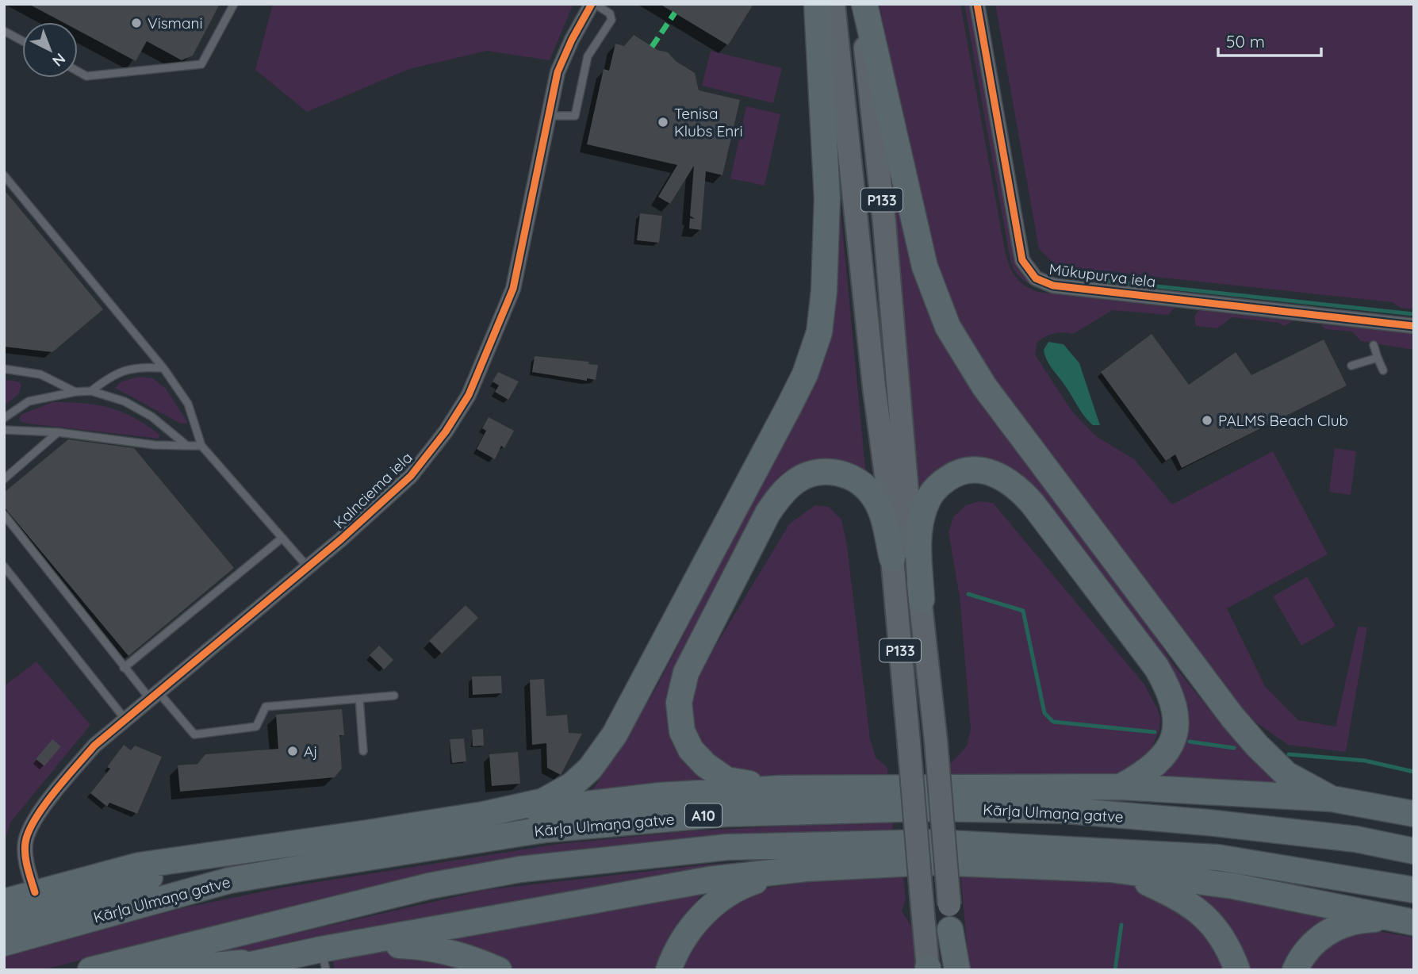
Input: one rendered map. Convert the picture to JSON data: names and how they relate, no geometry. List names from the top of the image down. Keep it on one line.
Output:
{"streets":{"highway":["Kārļa Ulmaņa gatve","A10"],"main road":["P133"],"street":["Mūkupurva iela","Kalnciema iela"]},"places":["Vismani","Tenisa Klubs Enri","PALMS Beach Club","Aj"],"scale_bar":"50 m","north":"bottom right"}
